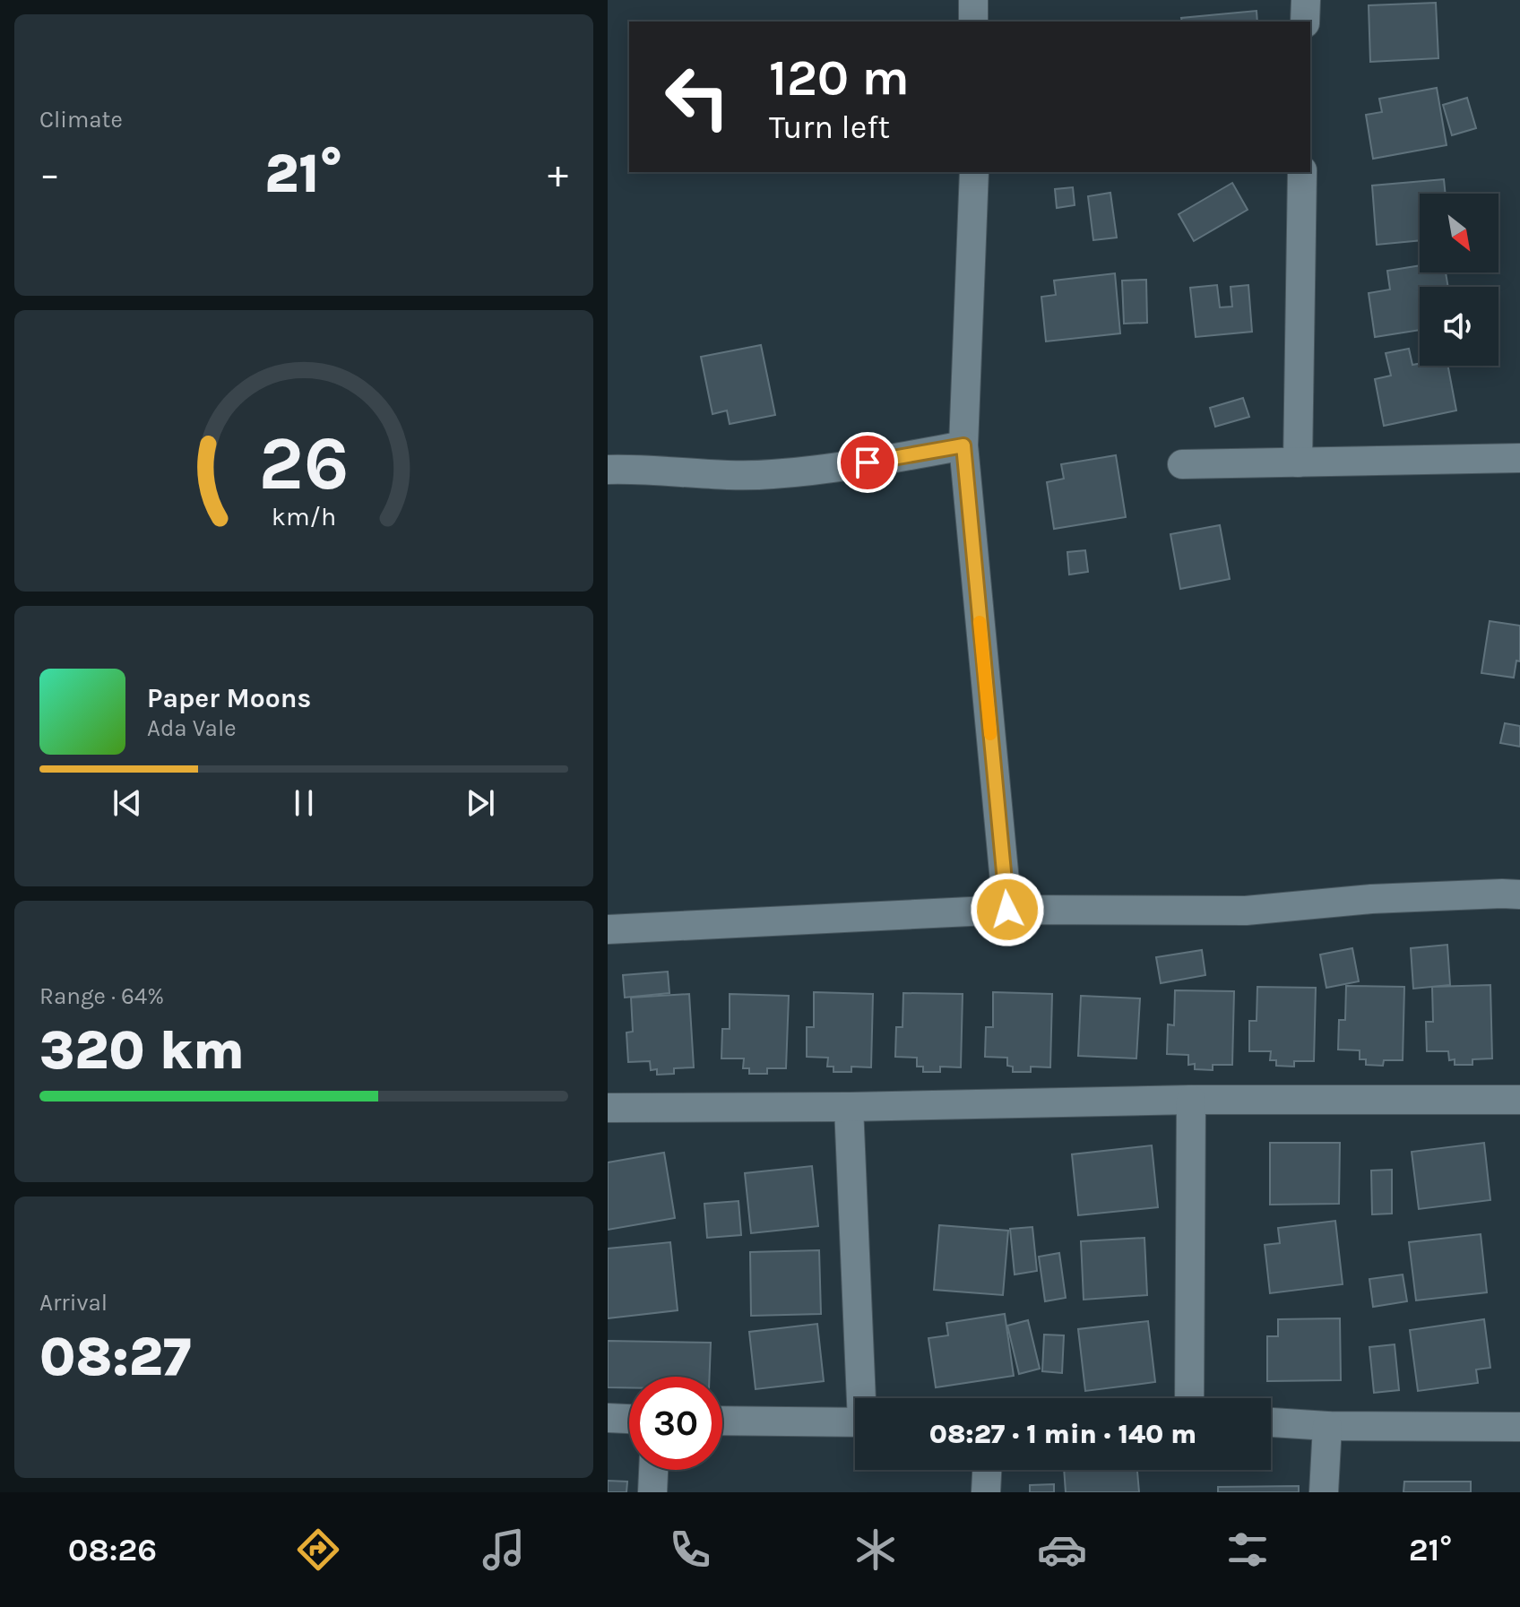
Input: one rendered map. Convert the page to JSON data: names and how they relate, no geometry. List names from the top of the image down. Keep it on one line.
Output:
{"north":"bottom right","page":{"tile":["Climate",["Range · 64%","320 km"],["Arrival","08:27"]],"turn":["120 m","Turn left"],"heat":["−","21°","+"],"song":["Paper Moons","Ada Vale"],"limit":"30","trip":"08:27 · 1 min · 140 m","tabs":["08:26","21°"],"gauge":["26","km/h"]}}
